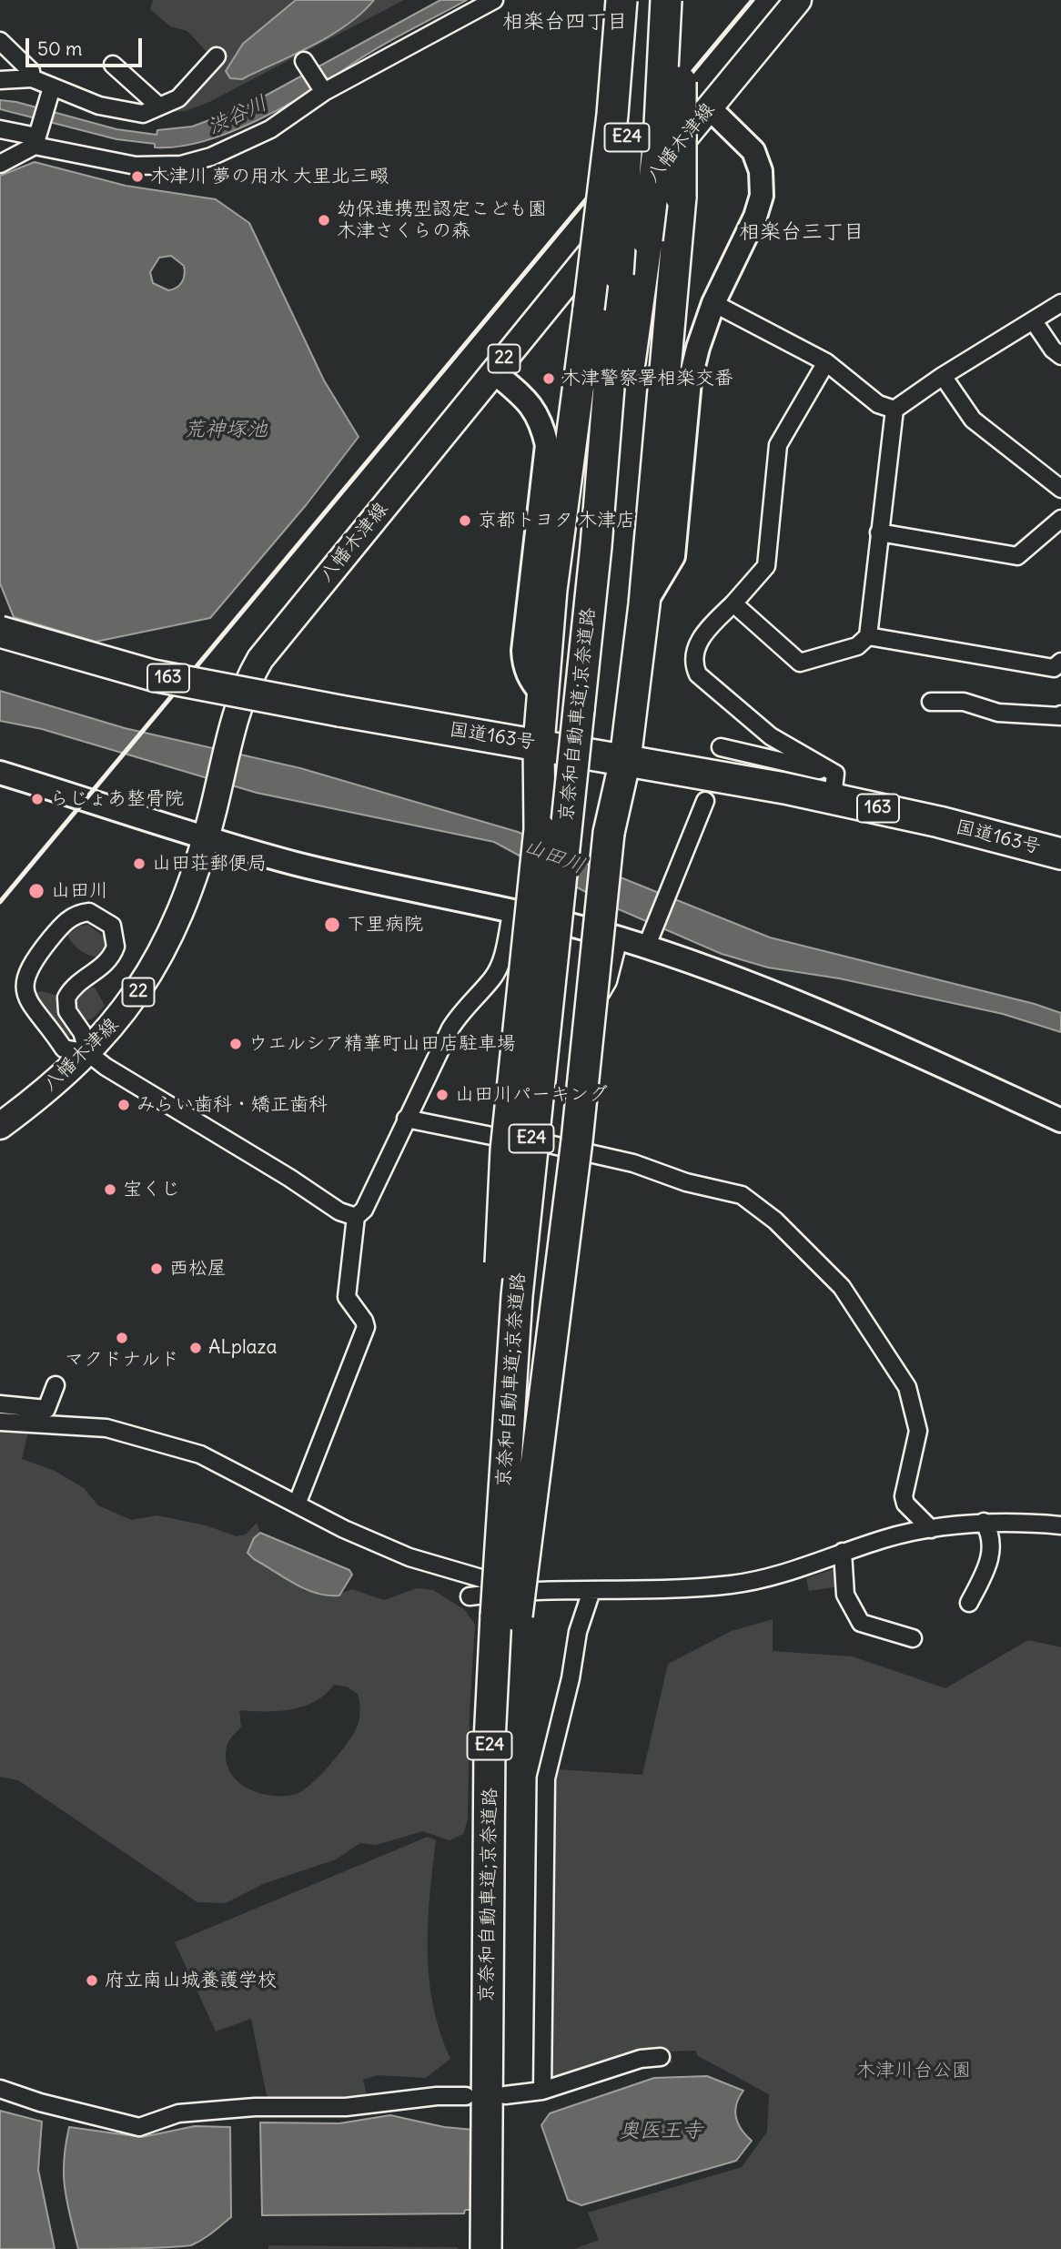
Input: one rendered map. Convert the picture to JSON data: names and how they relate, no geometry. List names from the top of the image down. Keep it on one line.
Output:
{"streets":{"highway":["E24","163","京奈和自動車道;京奈道路","国道163号"],"main road":["八幡木津線","22"]},"districts":["相楽台四丁目","相楽台三丁目"],"water":["渋谷川","荒神塚池","山田川","奥医王寺"],"parks":["木津川台公園"],"places":["木津川 夢の用水 大里北三畷","幼保連携型認定こども園 木津さくらの森","木津警察署相楽交番","京都トヨタ 木津店","らじょあ整骨院","山田荘郵便局","山田川","下里病院","ウエルシア精華町山田店駐車場","山田川パーキング","みらい歯科・矯正歯科","宝くじ","西松屋","マクドナルド","ALplaza","府立南山城養護学校"],"scale_bar":"50 m"}
